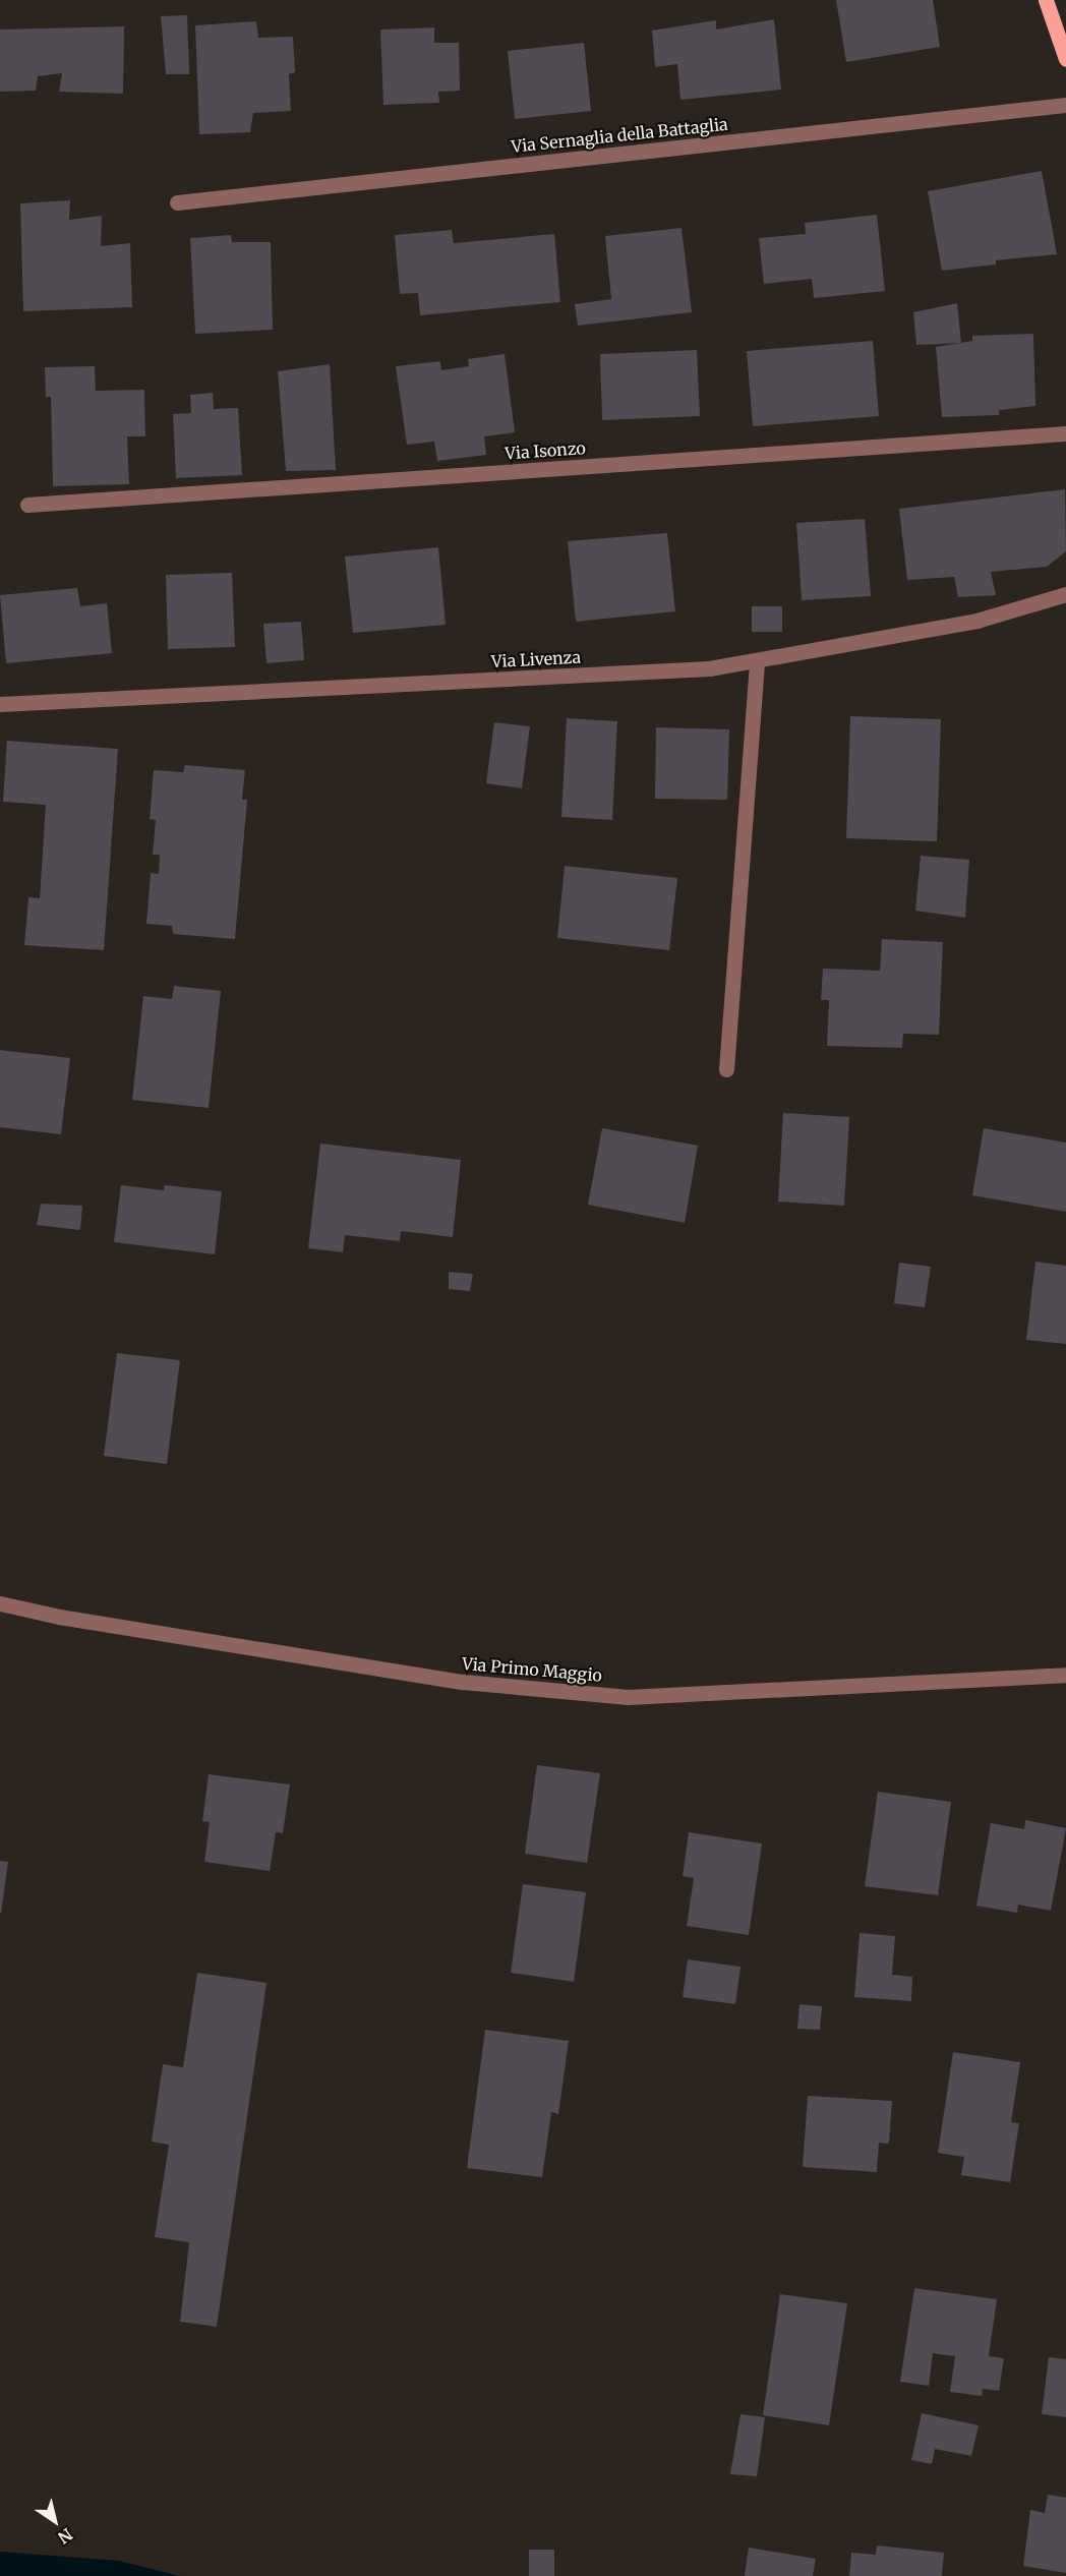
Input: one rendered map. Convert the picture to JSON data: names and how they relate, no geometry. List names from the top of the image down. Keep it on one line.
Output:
{"streets":{"street":["Via Sernaglia della Battaglia","Via Isonzo","Via Livenza","Via Primo Maggio"]},"north":"bottom right"}
